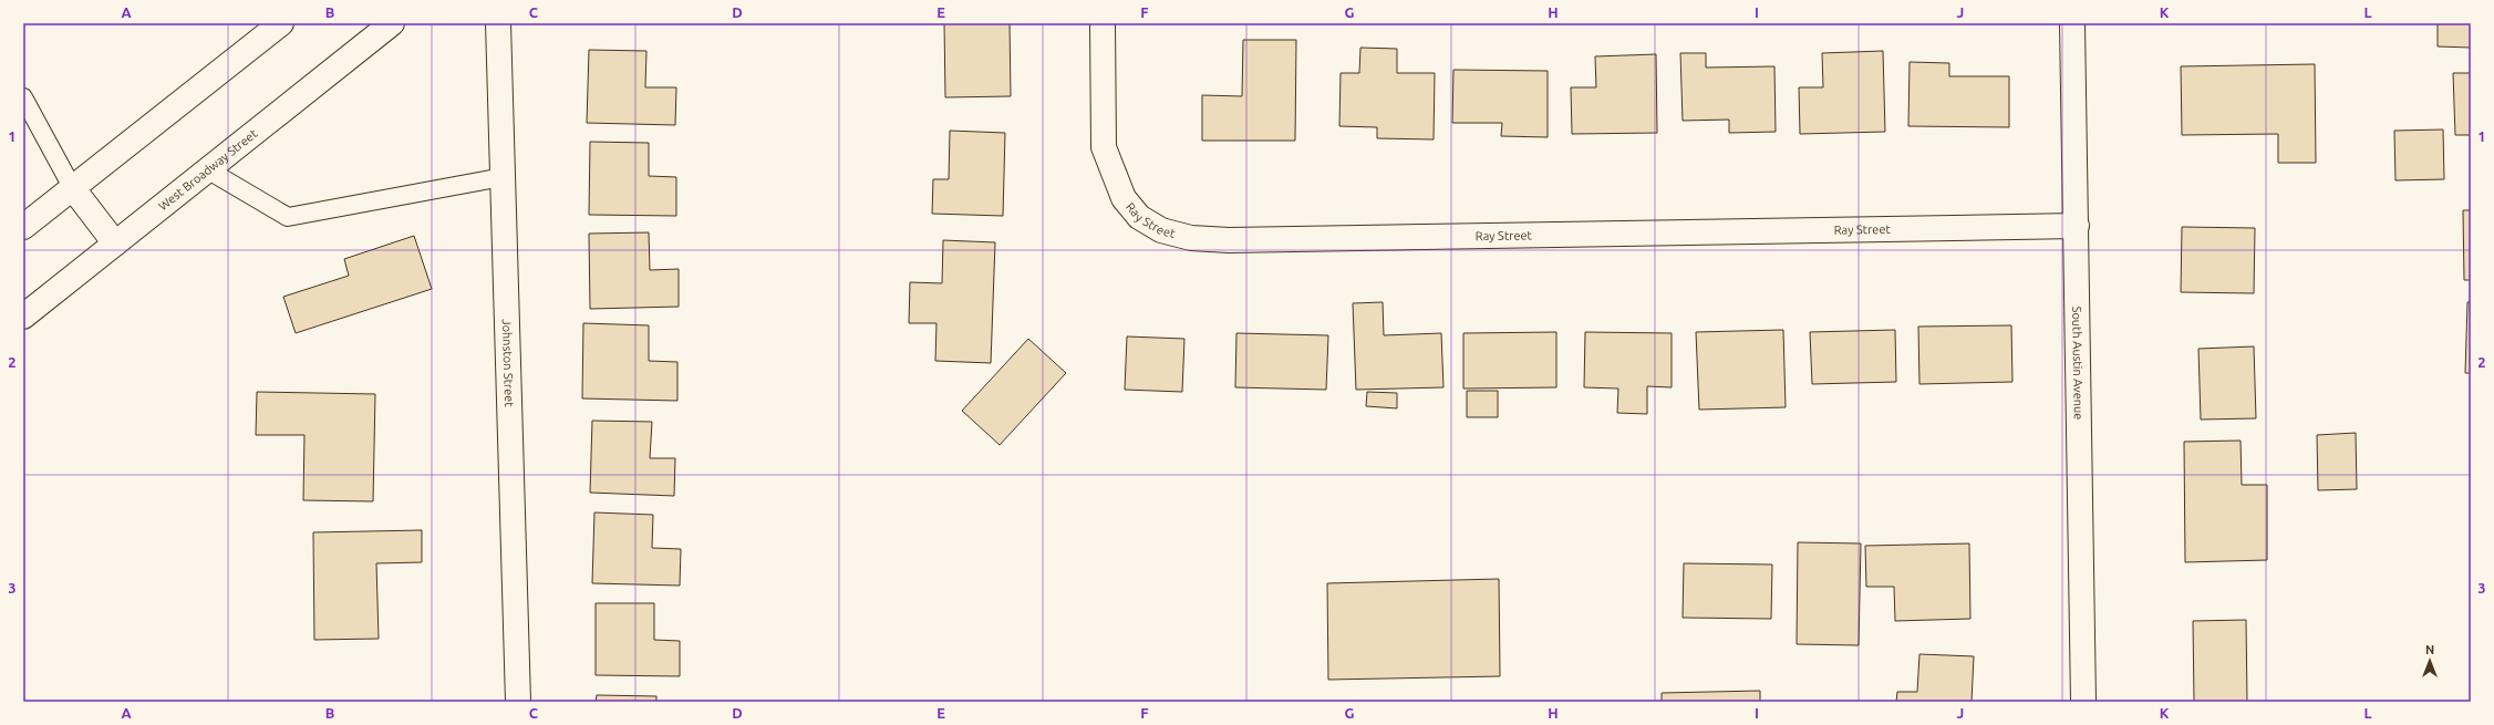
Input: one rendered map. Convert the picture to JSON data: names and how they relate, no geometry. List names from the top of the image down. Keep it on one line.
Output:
{"streets":{"street":["West Broadway Street","Ray Street","Johnston Street","South Austin Avenue"]},"crossings":[["Ray Street","South Austin Avenue"]],"north":"top","grid":{"columns":["A","B","C","D","E","F","G","H","I","J","K","L"],"rows":["1","2","3"]}}
